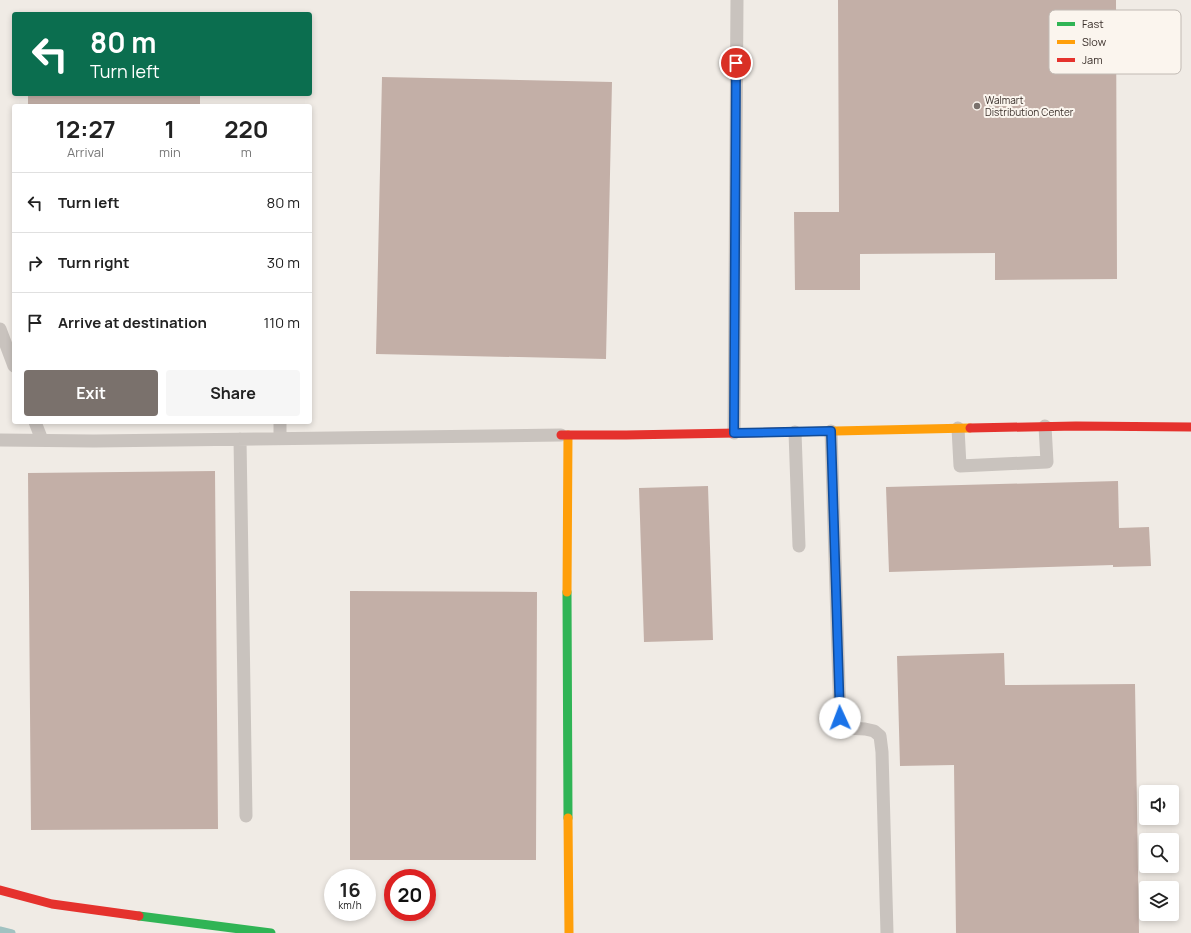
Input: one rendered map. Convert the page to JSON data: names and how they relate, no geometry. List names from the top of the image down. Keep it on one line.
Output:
{"places":["Walmart Distribution Center"],"legend":["Fast","Slow","Jam"],"page":{"turn":["80 m","Turn left"],"eta":["12:27","Arrival","1","min","220","m"],"list":[{"name":"Turn left","value":"80 m"},{"name":"Turn right","value":"30 m"},{"name":"Arrive at destination","value":"110 m"}],"buttons":["Exit","Share"],"speed":"16 km/h","limit":"20"}}
